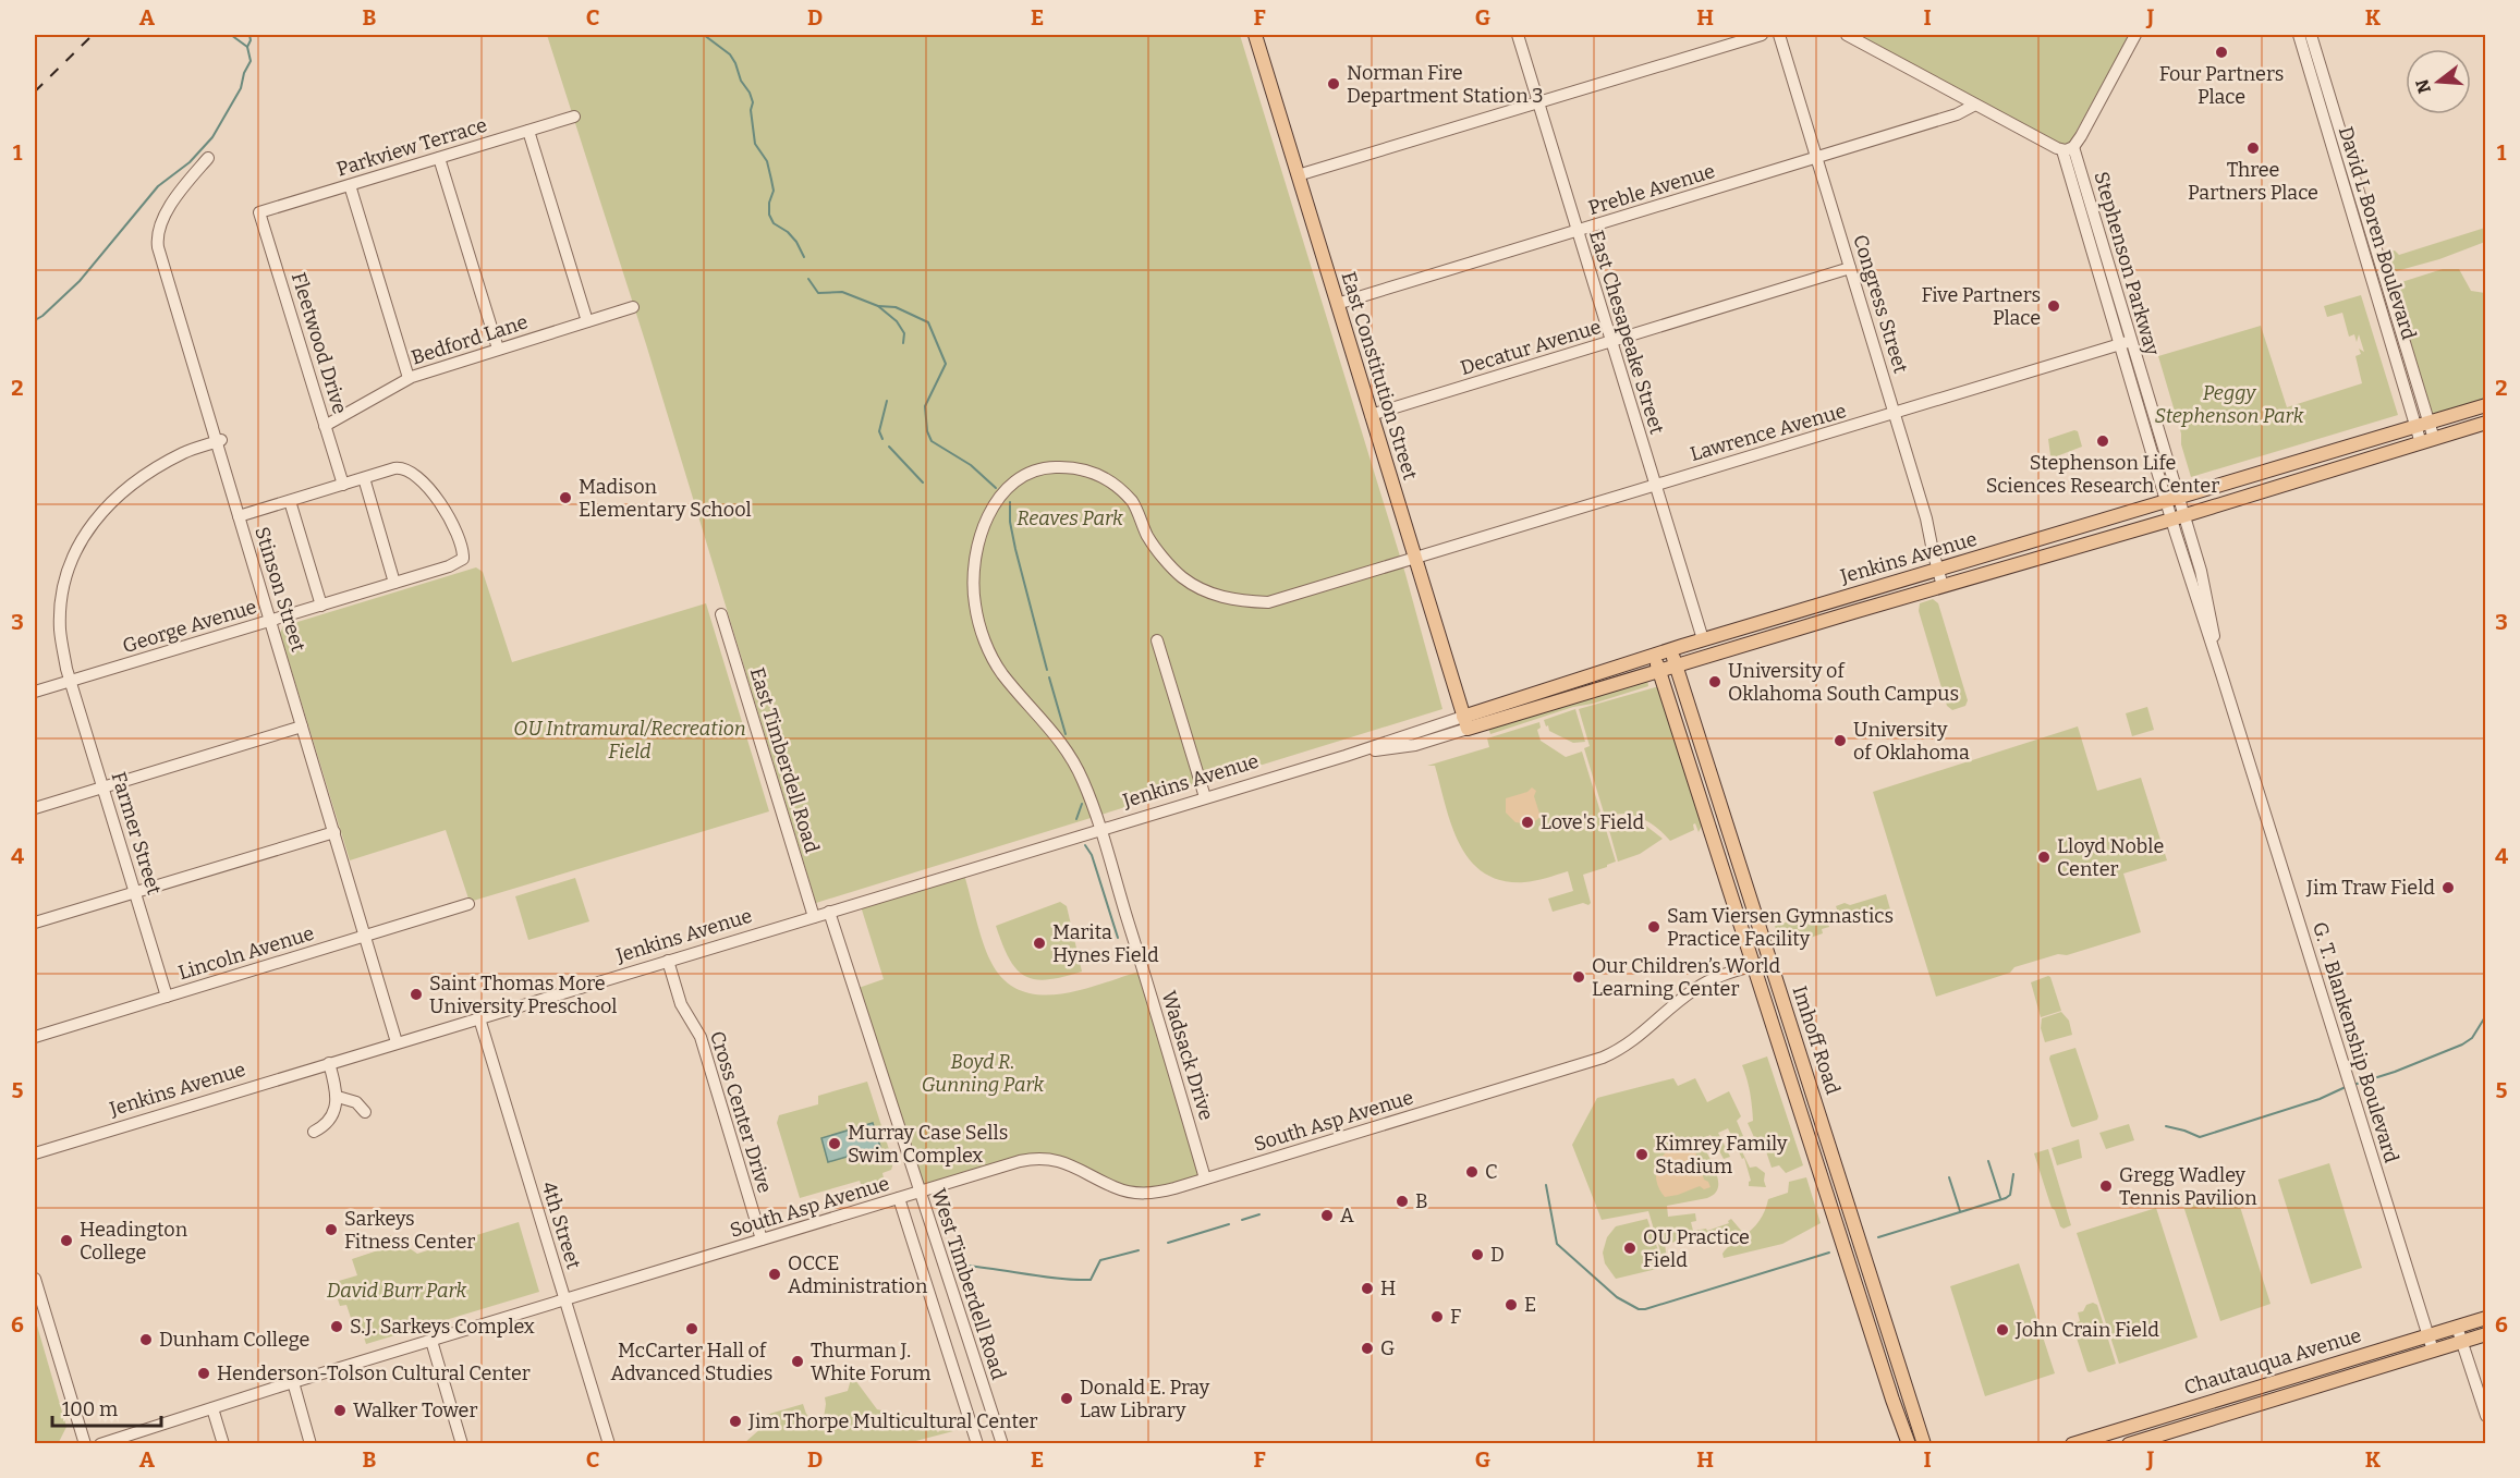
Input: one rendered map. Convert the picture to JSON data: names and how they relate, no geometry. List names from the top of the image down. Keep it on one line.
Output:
{"streets":{"main road":["East Constitution Street","Jenkins Avenue","Imhoff Road","Chautauqua Avenue"],"street":["Parkview Terrace","Preble Avenue","David L Boren Boulevard","Stephenson Parkway","Congress Street","East Chesapeake Street","Bedford Lane","Fleetwood Drive","Decatur Avenue","Lawrence Avenue","Stinson Street","George Avenue","East Timberdell Road","Farmer Street","Lincoln Avenue","G. T. Blankenship Boulevard","Wadsack Drive","Cross Center Drive","South Asp Avenue","4th Street","West Timberdell Road"]},"crossings":[["Parkview Terrace","Fleetwood Drive"],["Preble Avenue","Congress Street"],["Preble Avenue","East Chesapeake Street"],["Preble Avenue","East Constitution Street"],["David L Boren Boulevard","Jenkins Avenue"],["Stephenson Parkway","Lawrence Avenue"],["Stephenson Parkway","Jenkins Avenue"],["Stephenson Parkway","G. T. Blankenship Boulevard"],["Congress Street","Decatur Avenue"],["Congress Street","Lawrence Avenue"],["Congress Street","Jenkins Avenue"],["East Chesapeake Street","Decatur Avenue"],["East Chesapeake Street","Lawrence Avenue"],["East Chesapeake Street","Jenkins Avenue"],["Bedford Lane","Fleetwood Drive"],["Decatur Avenue","East Constitution Street"],["East Constitution Street","Lawrence Avenue"],["East Constitution Street","Jenkins Avenue"],["East Constitution Street","Wadsack Drive"],["Lawrence Avenue","Wadsack Drive"],["Jenkins Avenue","Stinson Street"],["Jenkins Avenue","East Timberdell Road"],["Jenkins Avenue","Imhoff Road"],["Jenkins Avenue","G. T. Blankenship Boulevard"],["Jenkins Avenue","Wadsack Drive"],["Jenkins Avenue","Cross Center Drive"],["Jenkins Avenue","4th Street"],["Jenkins Avenue","West Timberdell Road"],["Stinson Street","George Avenue"],["Stinson Street","Farmer Street"],["Stinson Street","Lincoln Avenue"],["George Avenue","Farmer Street"],["Farmer Street","Lincoln Avenue"],["Imhoff Road","South Asp Avenue"],["G. T. Blankenship Boulevard","Chautauqua Avenue"],["Wadsack Drive","South Asp Avenue"],["Cross Center Drive","South Asp Avenue"],["South Asp Avenue","4th Street"],["South Asp Avenue","West Timberdell Road"]],"parks":["Peggy Stephenson Park","Reaves Park","OU Intramural/Recreation Field","Boyd R. Gunning Park","David Burr Park"],"places":["Four Partners Place","Norman Fire Department Station 3","Three Partners Place","Five Partners Place","Stephenson Life Sciences Research Center","Madison Elementary School","University of Oklahoma South Campus","University of Oklahoma","Love's Field","Lloyd Noble Center","Jim Traw Field","Sam Viersen Gymnastics Practice Facility","Marita Hynes Field","Our Children’s World Learning Center","Saint Thomas More University Preschool","Murray Case Sells Swim Complex","Kimrey Family Stadium","C","Gregg Wadley Tennis Pavilion","B","A","Sarkeys Fitness Center","Headington College","OU Practice Field","D","OCCE Administration","H","E","F","S.J. Sarkeys Complex","McCarter Hall of Advanced Studies","John Crain Field","Dunham College","G","Thurman J. White Forum","Henderson-Tolson Cultural Center","Donald E. Pray Law Library","Walker Tower","Jim Thorpe Multicultural Center"],"scale_bar":"100 m","north":"left","grid":{"columns":["A","B","C","D","E","F","G","H","I","J","K"],"rows":["1","2","3","4","5","6"]}}
